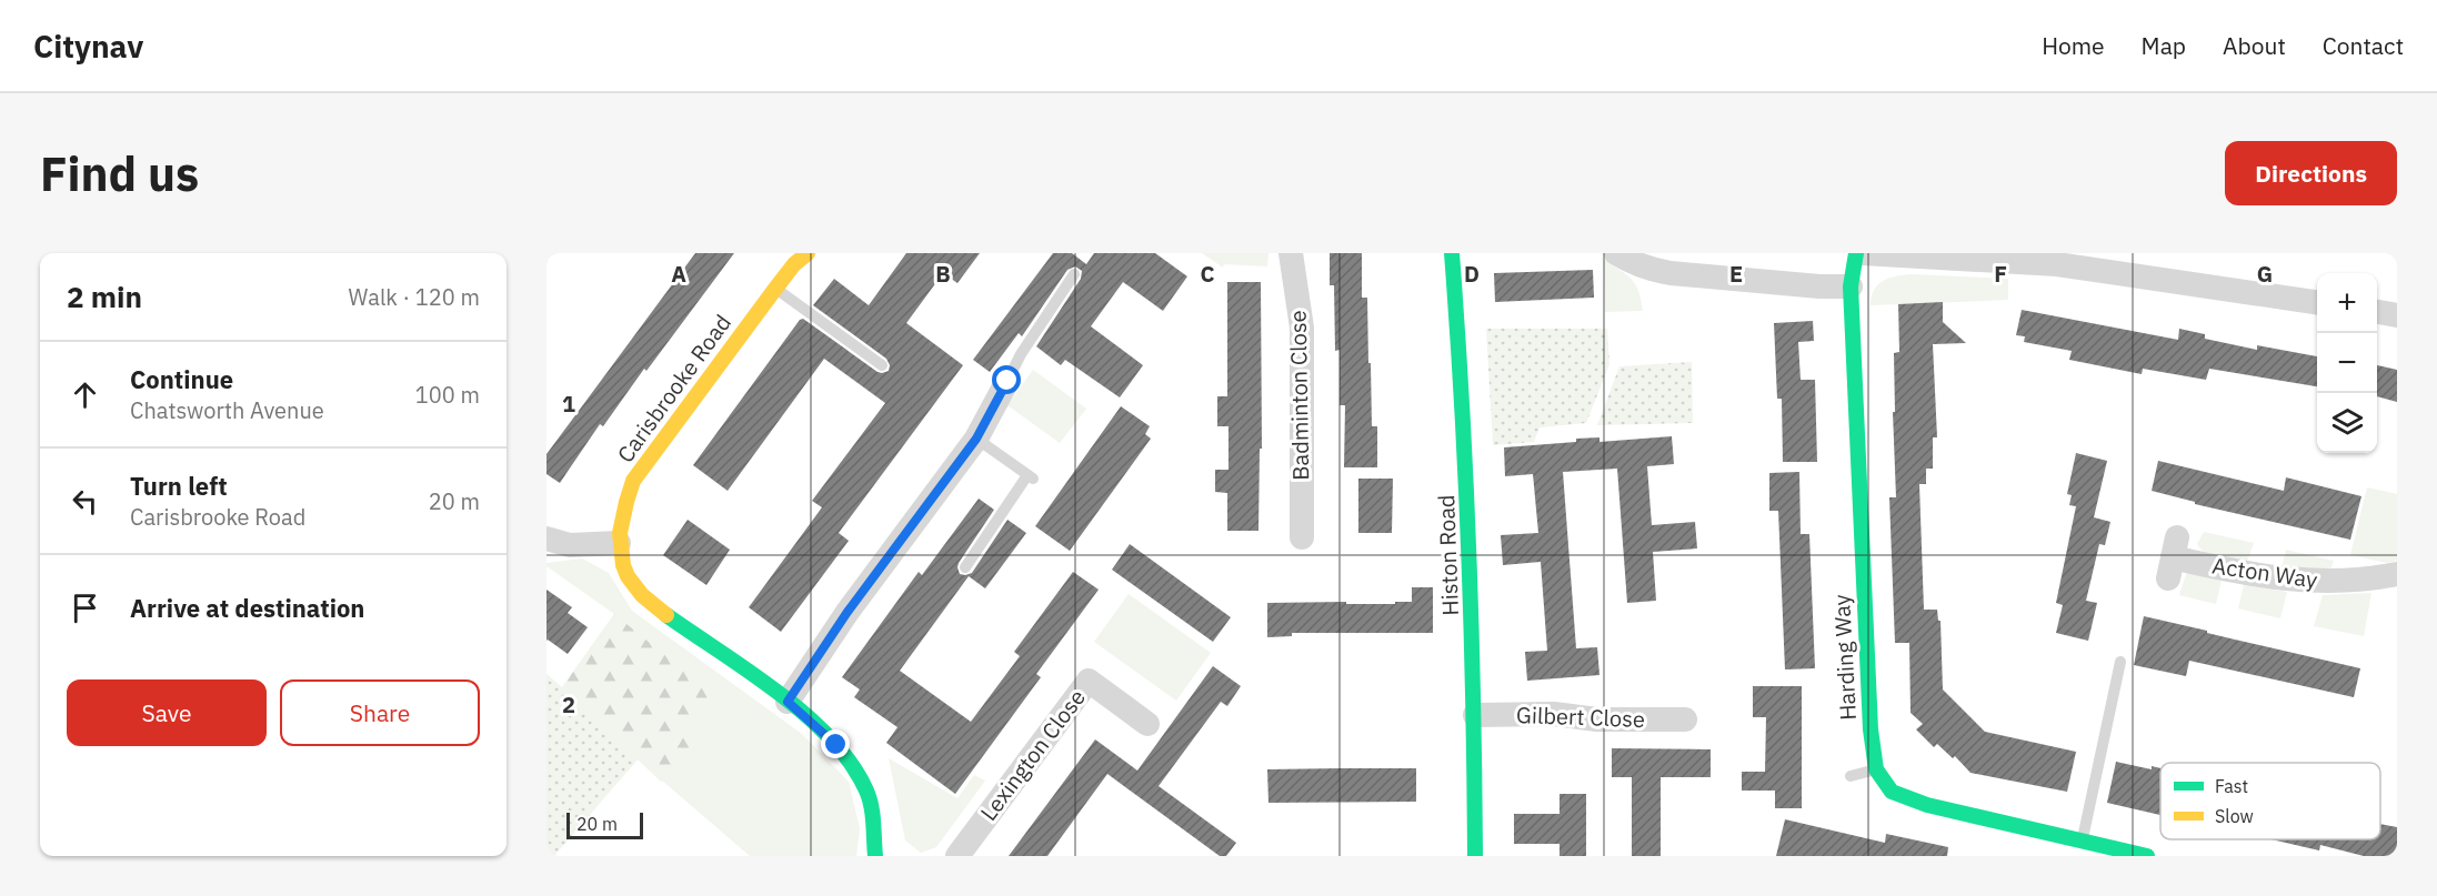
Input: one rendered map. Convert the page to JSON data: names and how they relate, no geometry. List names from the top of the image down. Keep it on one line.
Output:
{"streets":{"street":["Carisbrooke Road","Badminton Close","Histon Road","Acton Way","Harding Way","Gilbert Close","Lexington Close"]},"crossings":[["Histon Road","Gilbert Close"]],"legend":["Fast","Slow"],"scale_bar":"20 m","page":{"header":"Citynav","nav":["Home","Map","About","Contact"],"buttons":["Directions",["Save","Share"]],"title":"Find us","heading":["2 min","Walk · 120 m"],"map_buttons":["+","−"],"list":[["Continue","Chatsworth Avenue","100 m"],["Turn left","Carisbrooke Road","20 m"],"Arrive at destination"],"scale":"20 m"},"grid":{"columns":["A","B","C","D","E","F","G"],"rows":["1","2"]}}
